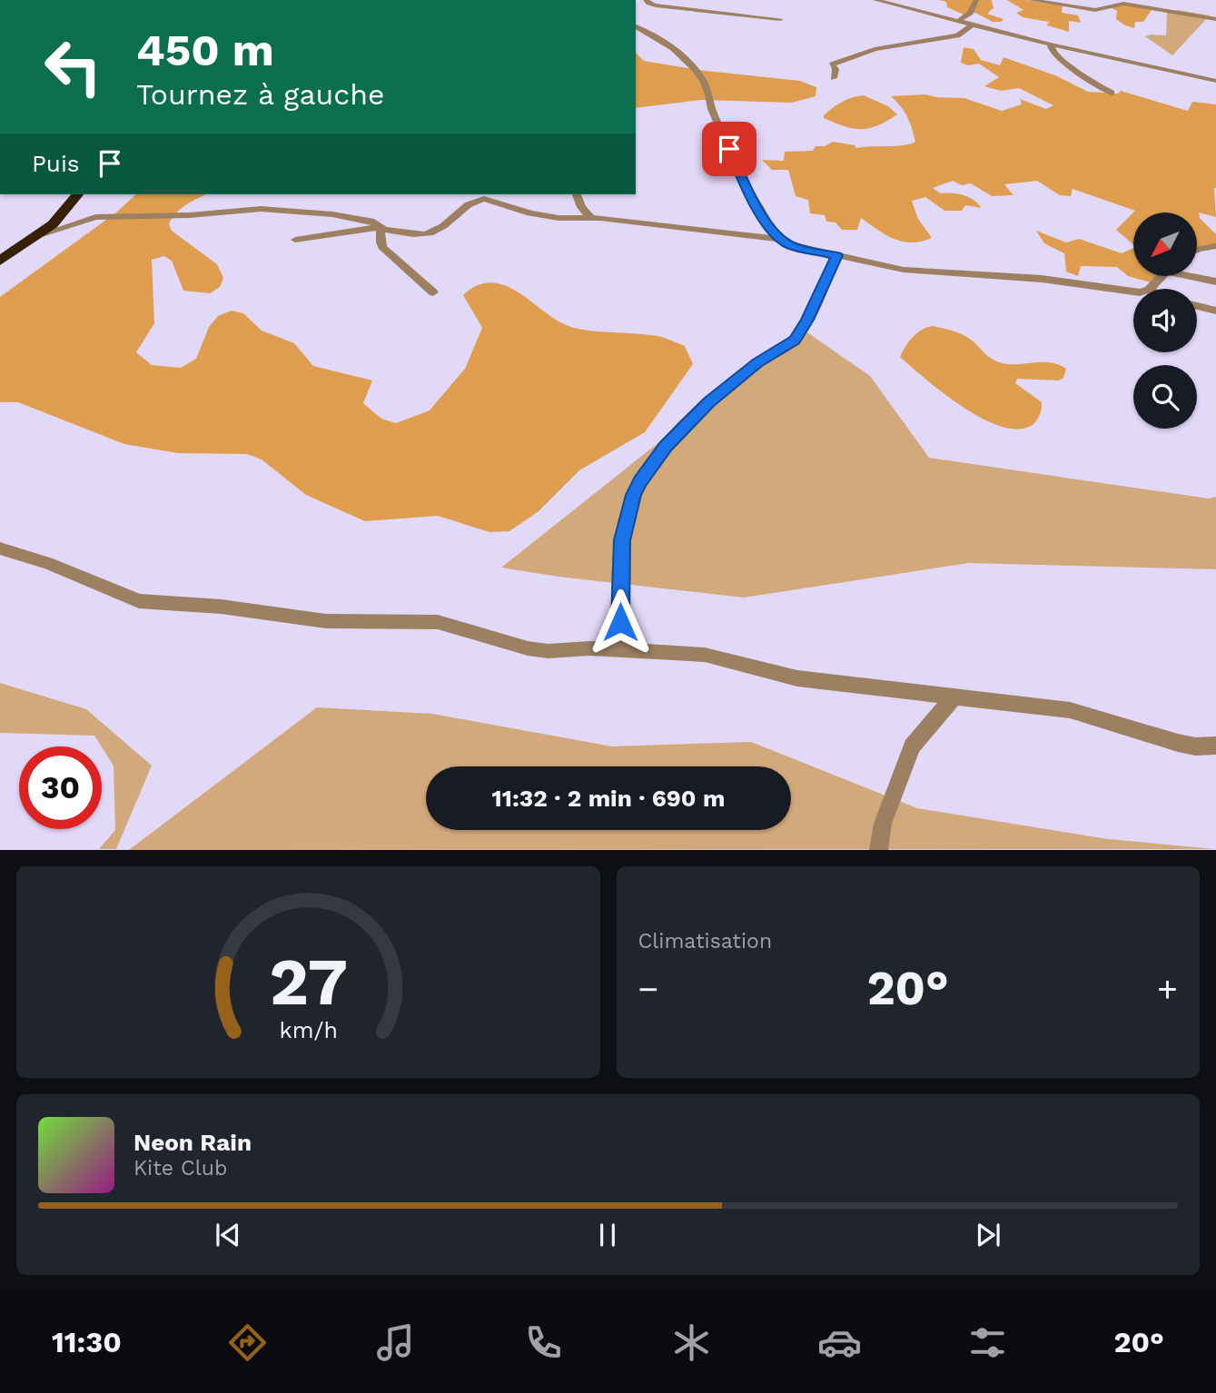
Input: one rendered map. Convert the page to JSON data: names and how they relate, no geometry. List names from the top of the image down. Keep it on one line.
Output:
{"north":"bottom left","page":{"turn":["450 m","Tournez à gauche"],"then":"Puis","limit":"30","trip":"11:32 · 2 min · 690 m","tile":"Climatisation","heat":["−","20°","+"],"song":["Neon Rain","Kite Club"],"tabs":["11:30","20°"],"gauge":["27","km/h"]}}
